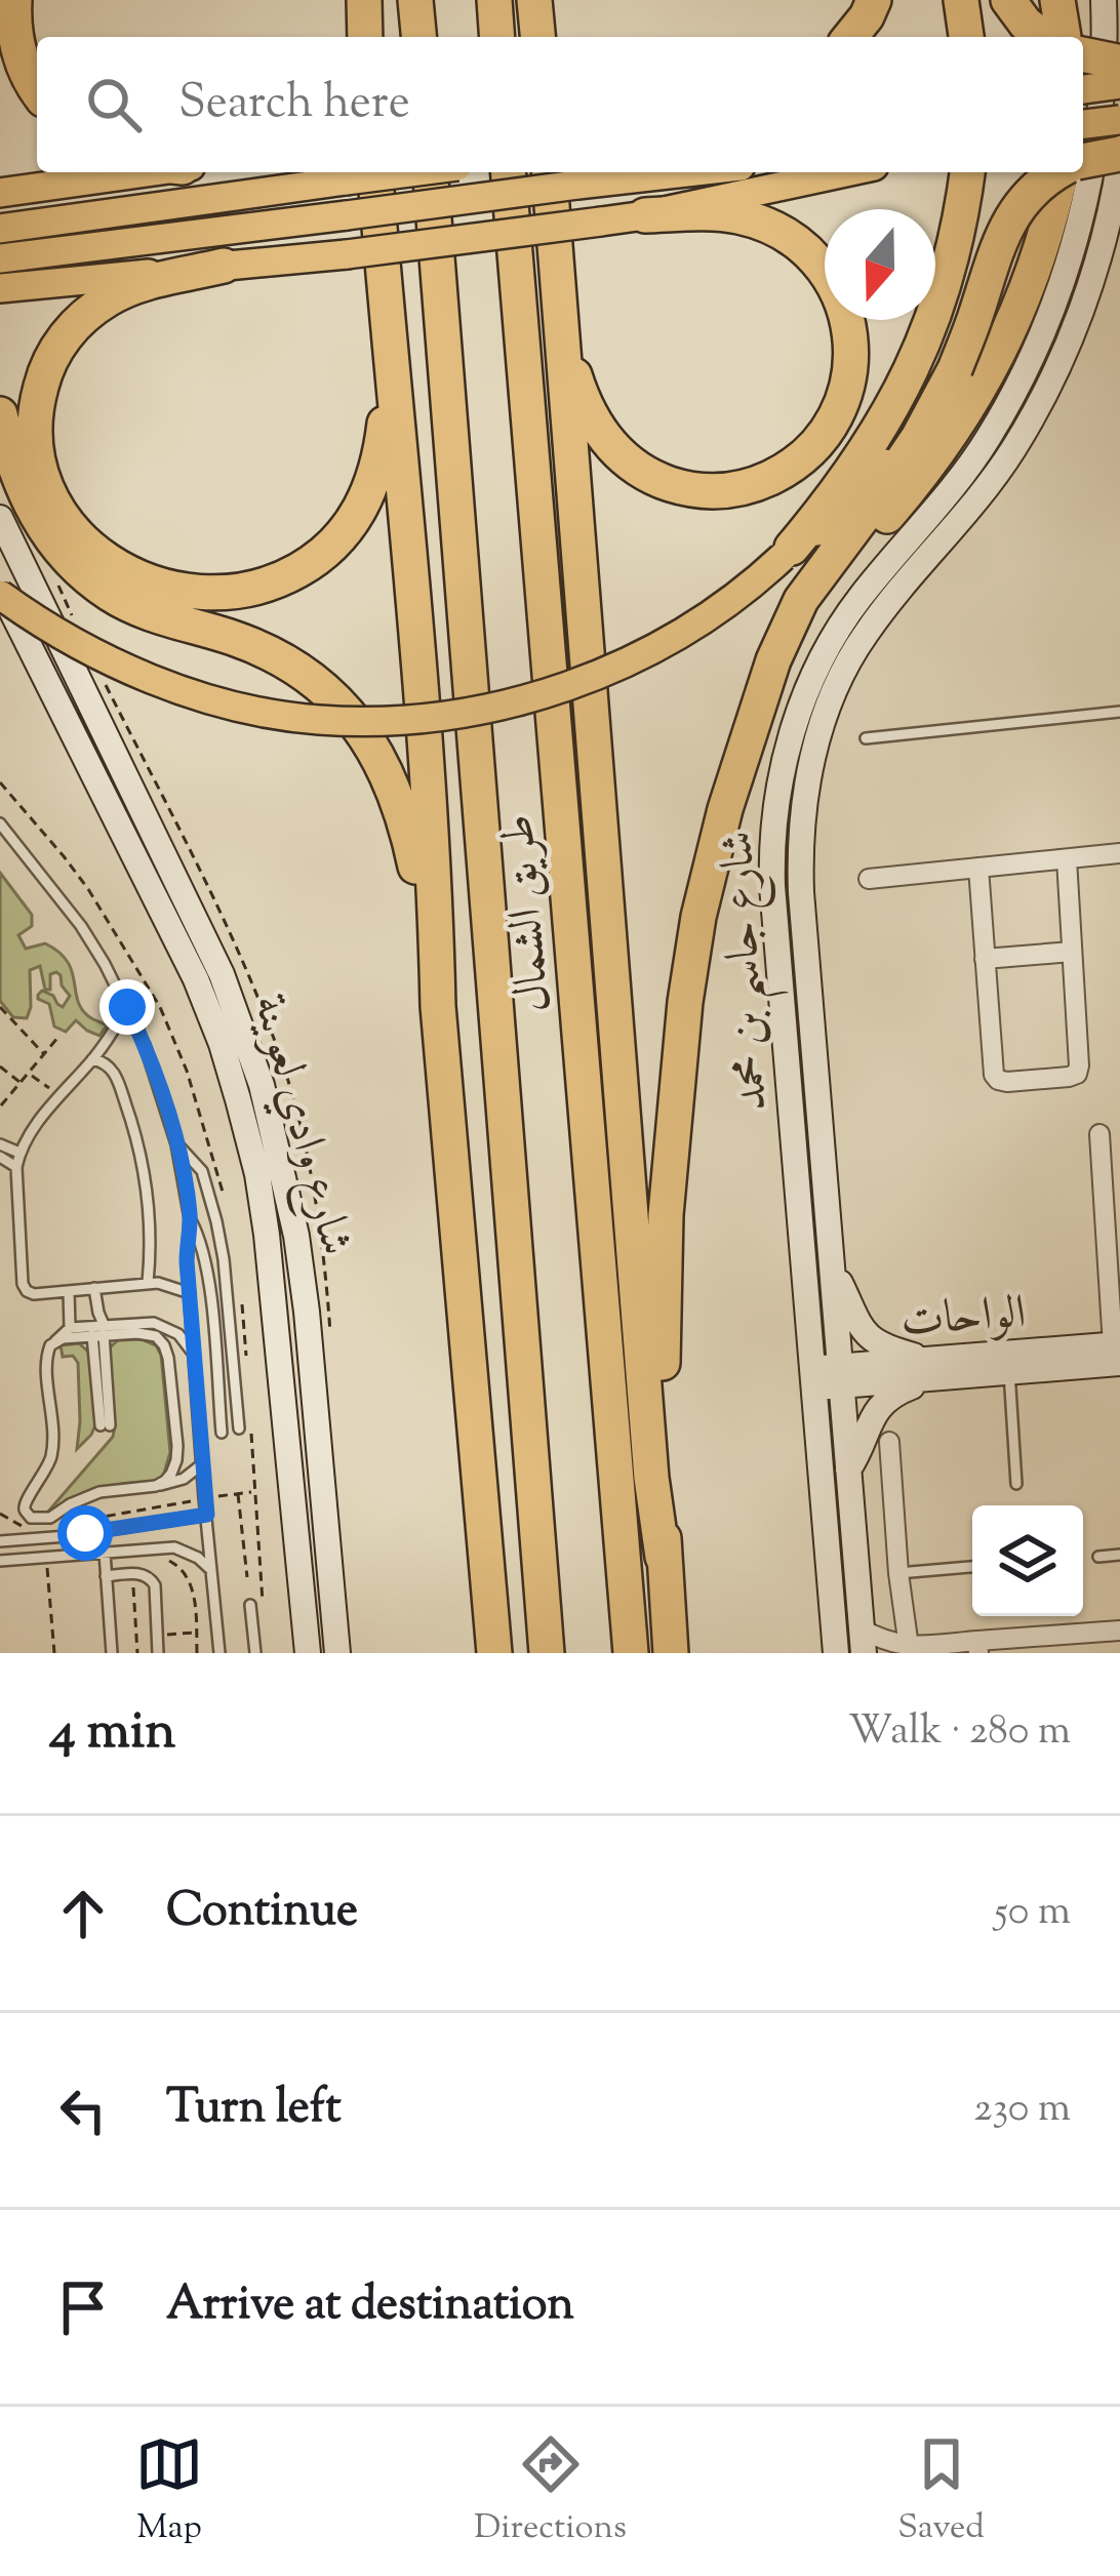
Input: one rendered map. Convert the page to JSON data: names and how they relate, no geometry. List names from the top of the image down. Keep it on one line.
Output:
{"streets":{"highway":["طريق الشمال"],"main road":["شارع جاسم بن محمد","شارع وادي لعوينة","الواحات"]},"crossings":[["شارع جاسم بن محمد","الواحات"]],"north":"bottom","page":{"search":"Search here","heading":["4 min","Walk · 280 m"],"list":[["Continue","50 m"],["Turn left","230 m"],"Arrive at destination"],"nav":["Map","Directions","Saved"]}}
